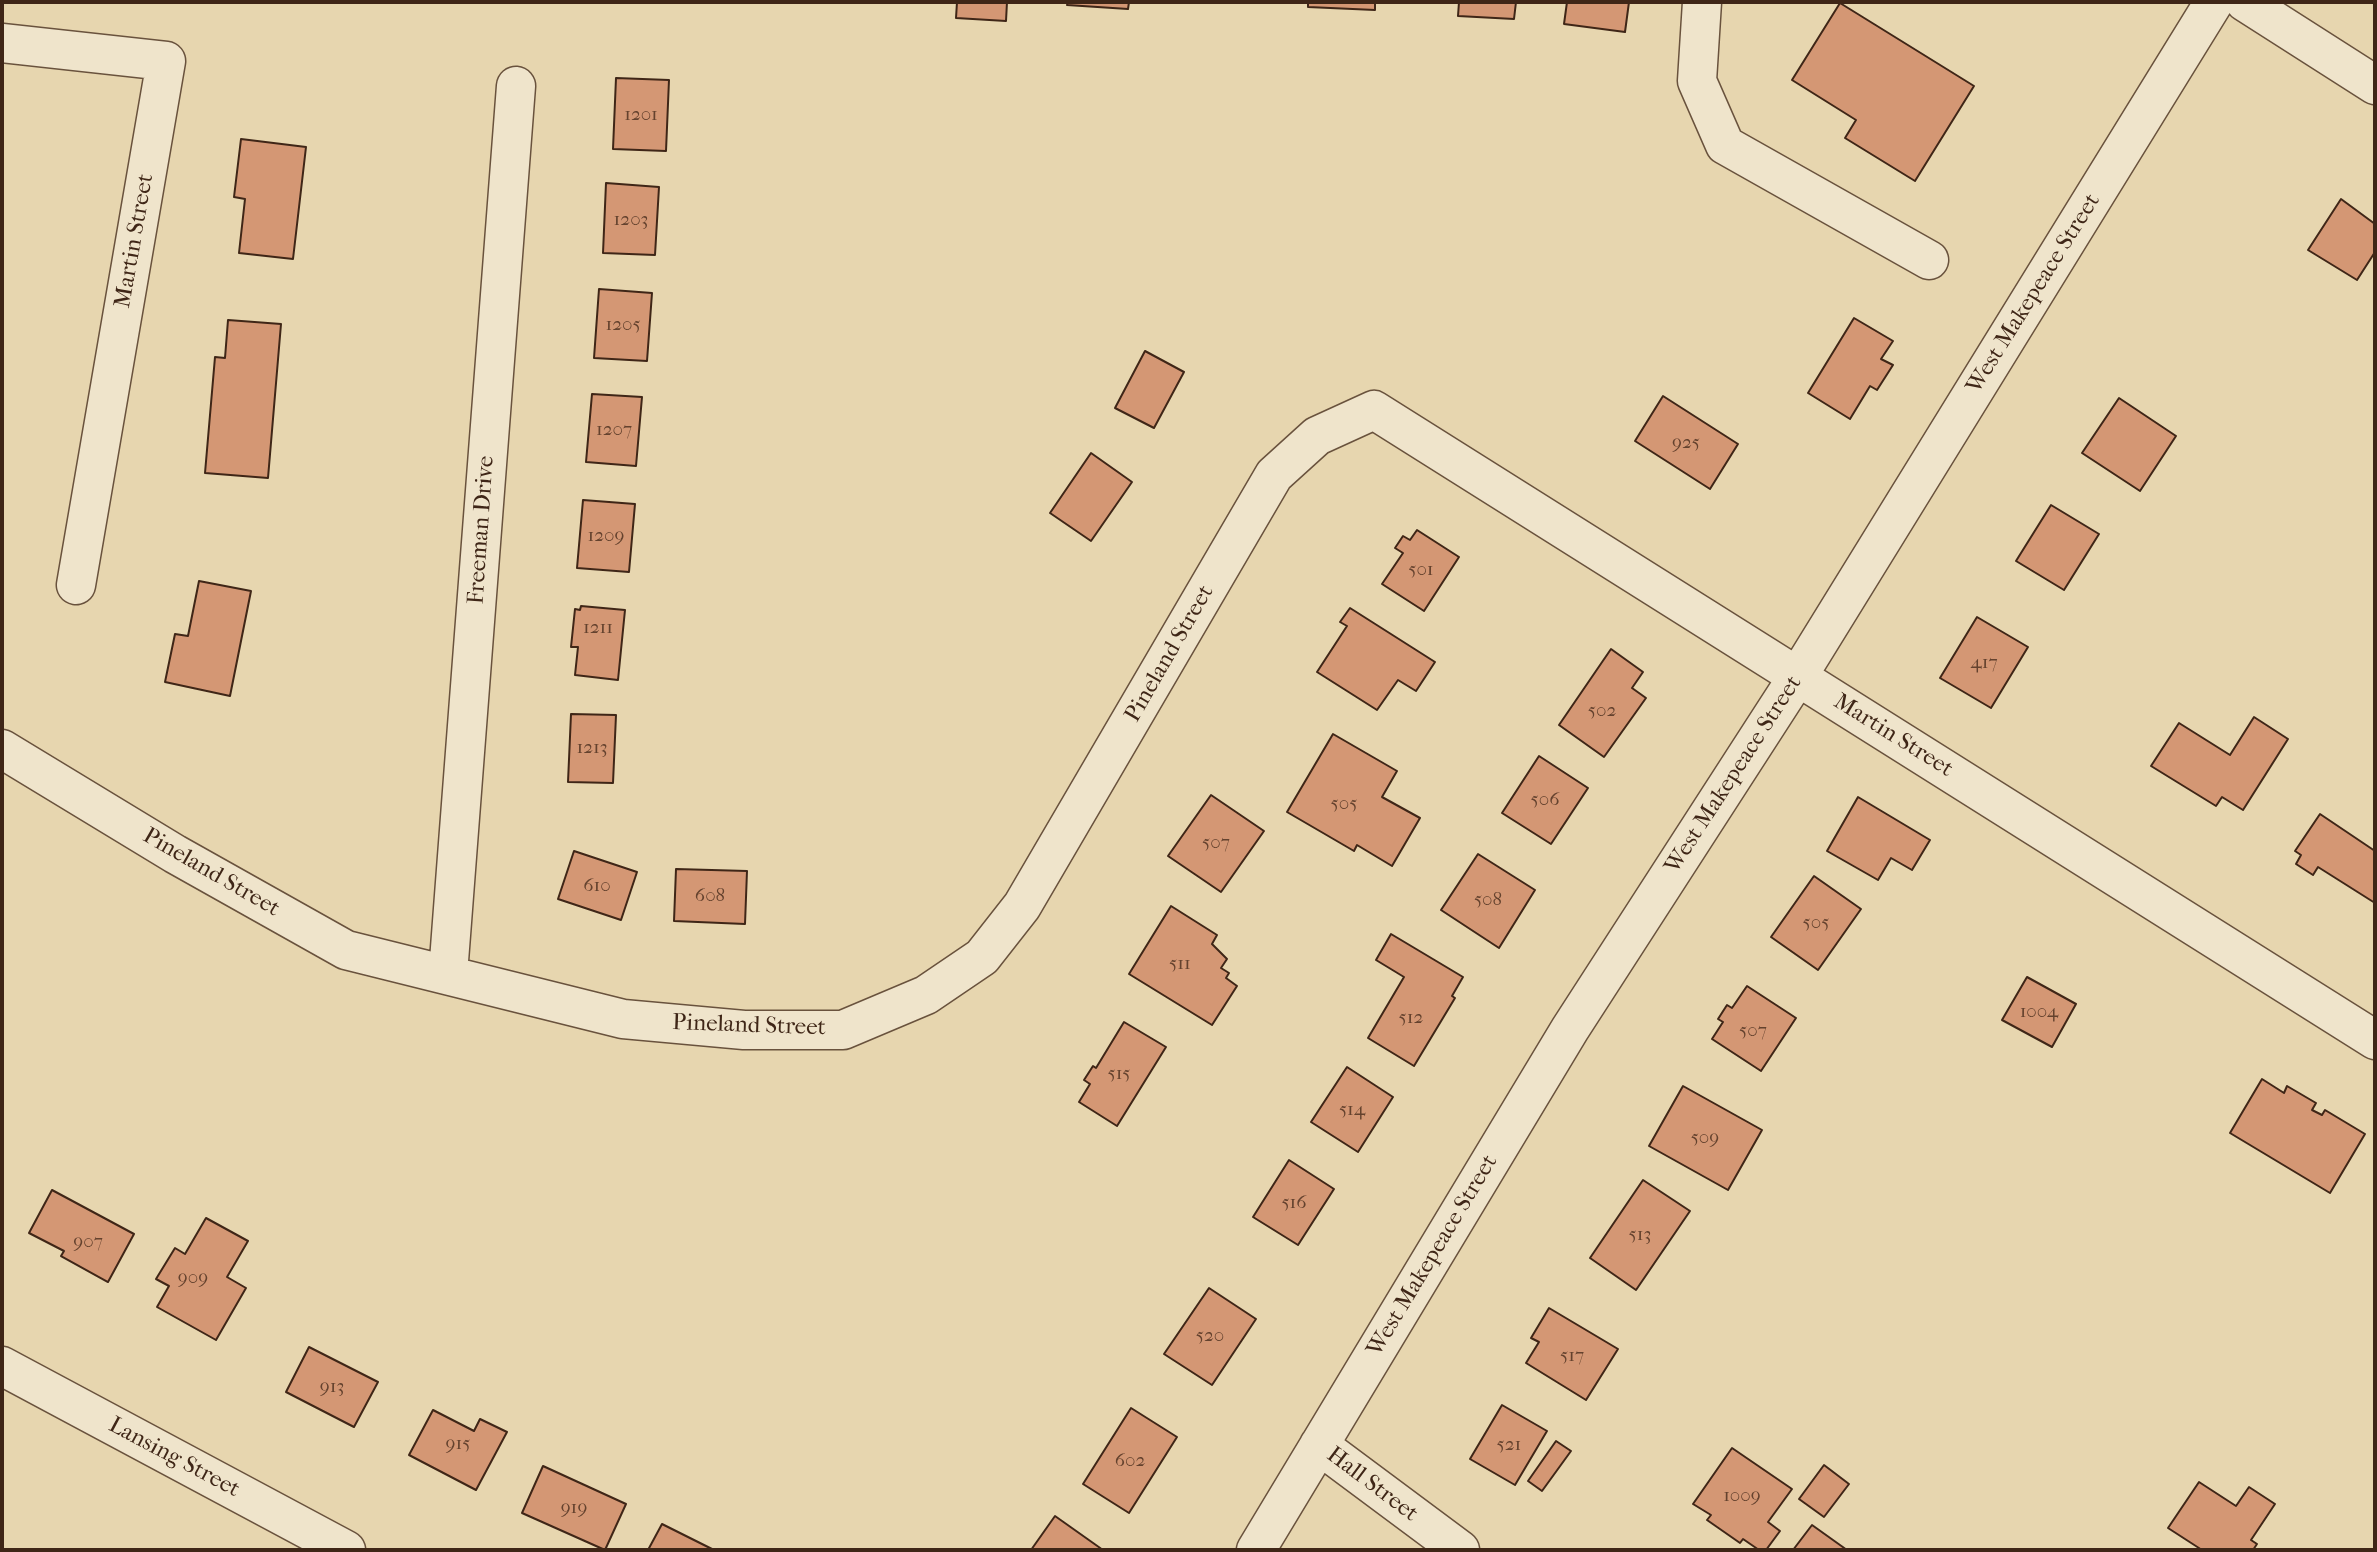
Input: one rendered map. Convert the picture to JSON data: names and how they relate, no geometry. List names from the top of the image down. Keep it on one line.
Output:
{"streets":{"street":["Martin Street","West Makepeace Street","Freeman Drive","Pineland Street","Lansing Street","Hall Street"]},"crossings":[["Martin Street","West Makepeace Street"],["Martin Street","Pineland Street"],["West Makepeace Street","Hall Street"],["Freeman Drive","Pineland Street"]],"house_numbers":["1201","1203","1205","1207","925","1209","501","1211","417","502","1213","506","505","507","610","608","508","505","511","1004","512","507","515","514","509","516","513","907","909","520","517","913","915","521","602","1009","919"]}
